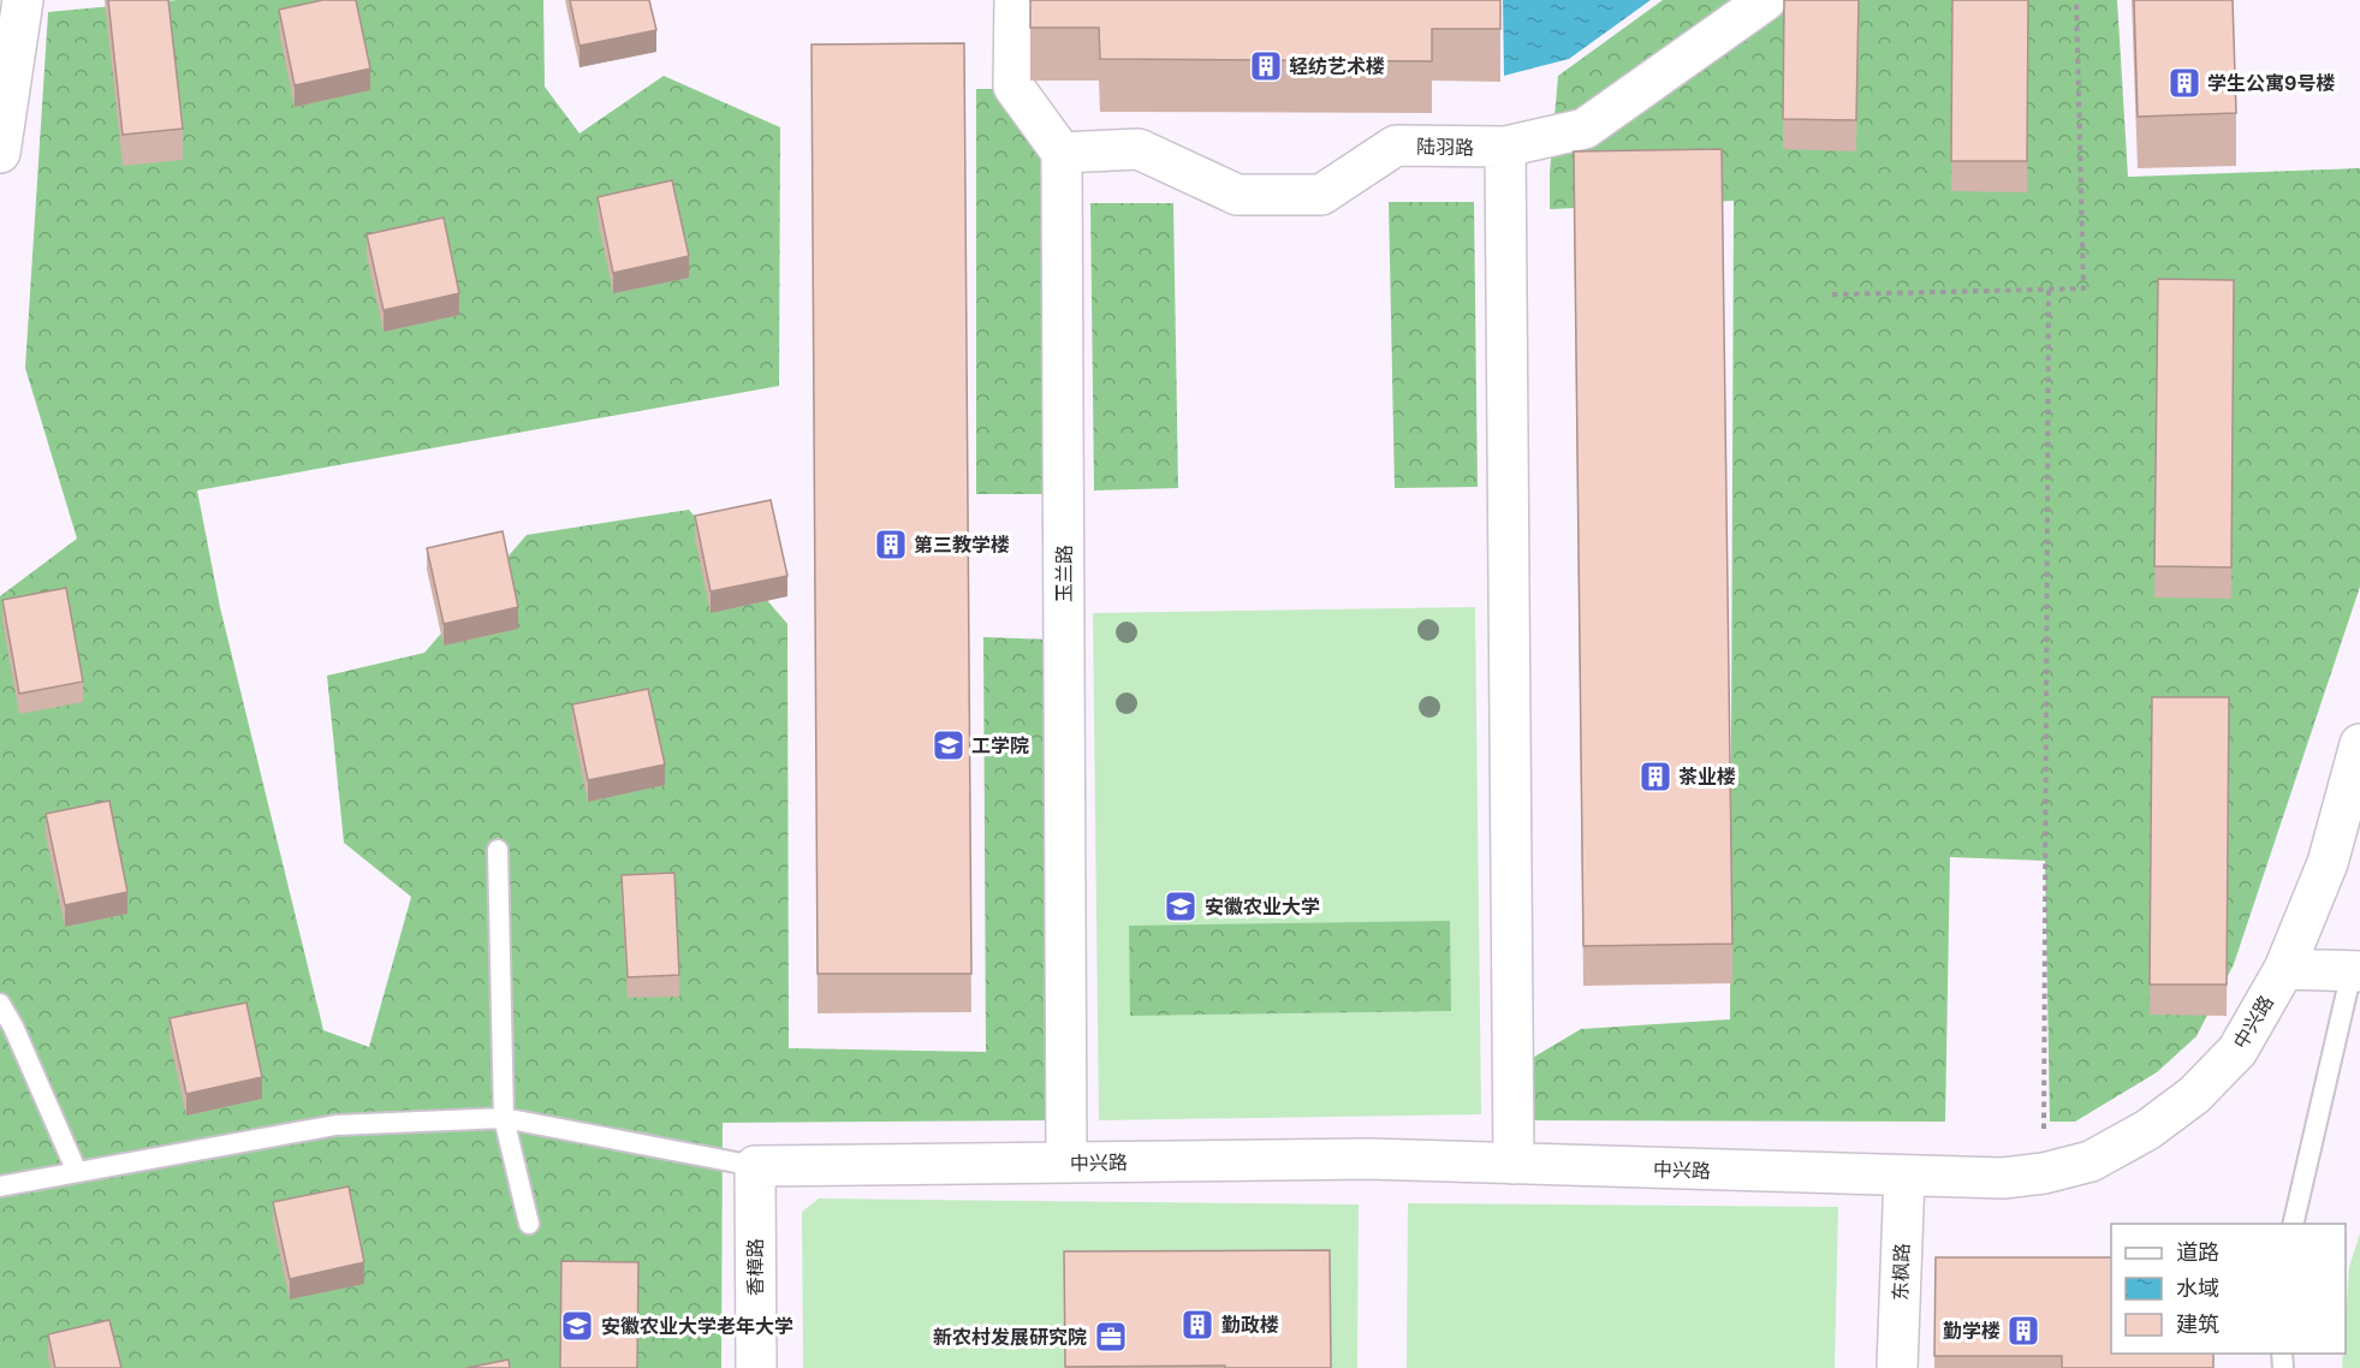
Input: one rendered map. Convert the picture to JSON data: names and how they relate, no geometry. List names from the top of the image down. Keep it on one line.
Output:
{"streets":{"street":["陆羽路","玉兰路","中兴路","香樟路","东枫路"]},"crossings":[["陆羽路","玉兰路"],["玉兰路","中兴路"],["中兴路","香樟路"],["中兴路","东枫路"]],"places":{"building":["轻纺艺术楼","学生公寓9号楼","第三教学楼","茶业楼","勤政楼","勤学楼"],"school or university":["工学院","安徽农业大学","安徽农业大学老年大学"],"office":["新农村发展研究院"]},"legend":["道路","水域","建筑"]}
